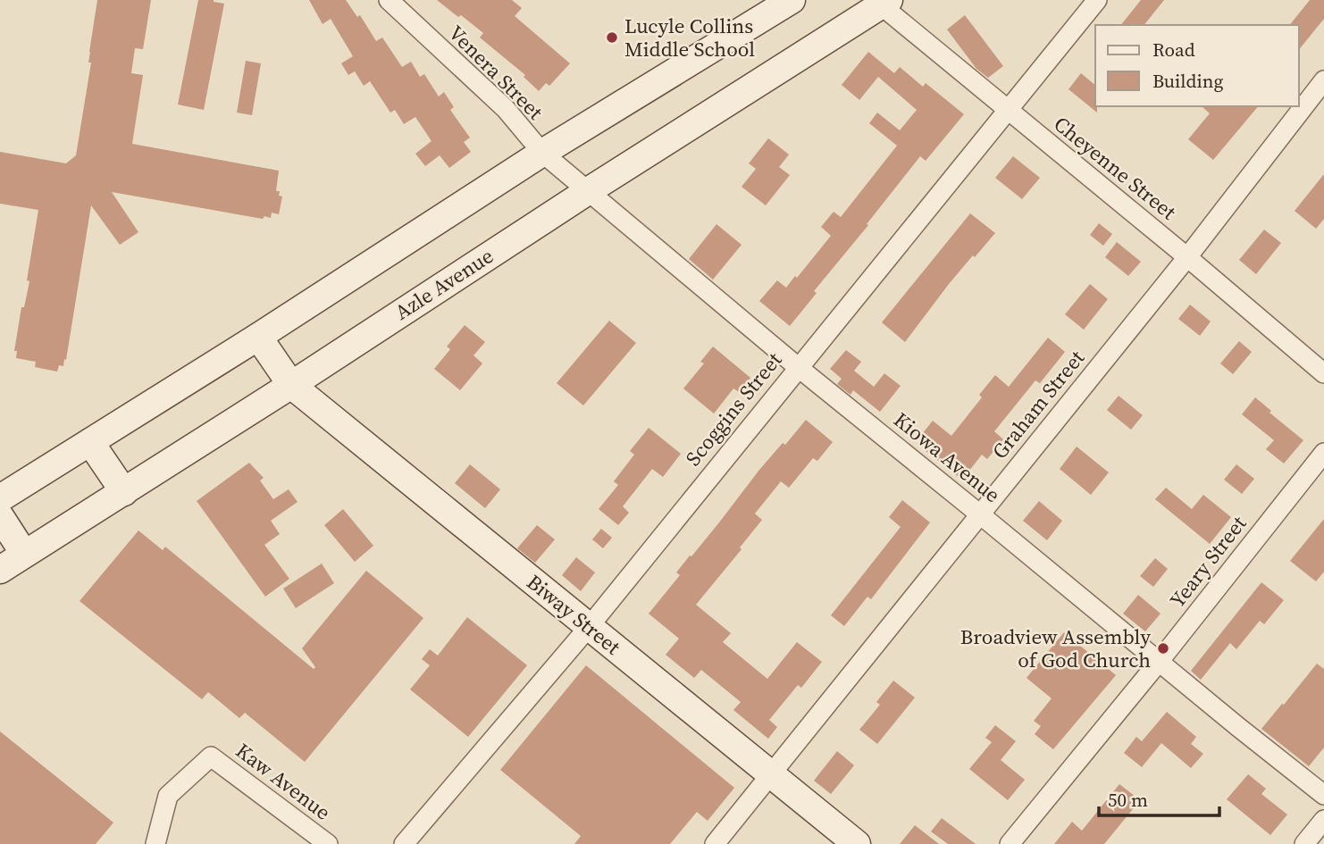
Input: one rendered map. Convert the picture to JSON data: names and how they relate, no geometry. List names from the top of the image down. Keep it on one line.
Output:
{"streets":{"main road":["Azle Avenue","Biway Street"],"street":["Venera Street","Cheyenne Street","Graham Street","Scoggins Street","Kiowa Avenue","Yeary Street","Kaw Avenue"]},"crossings":[["Venera Street","Kiowa Avenue"],["Cheyenne Street","Azle Avenue"],["Cheyenne Street","Graham Street"],["Cheyenne Street","Scoggins Street"],["Azle Avenue","Kiowa Avenue"],["Azle Avenue","Biway Street"],["Graham Street","Kiowa Avenue"],["Graham Street","Biway Street"],["Scoggins Street","Kiowa Avenue"],["Scoggins Street","Biway Street"],["Kiowa Avenue","Yeary Street"]],"places":["Lucyle Collins Middle School","Broadview Assembly of God Church"],"legend":["Road","Building"],"scale_bar":"50 m"}
